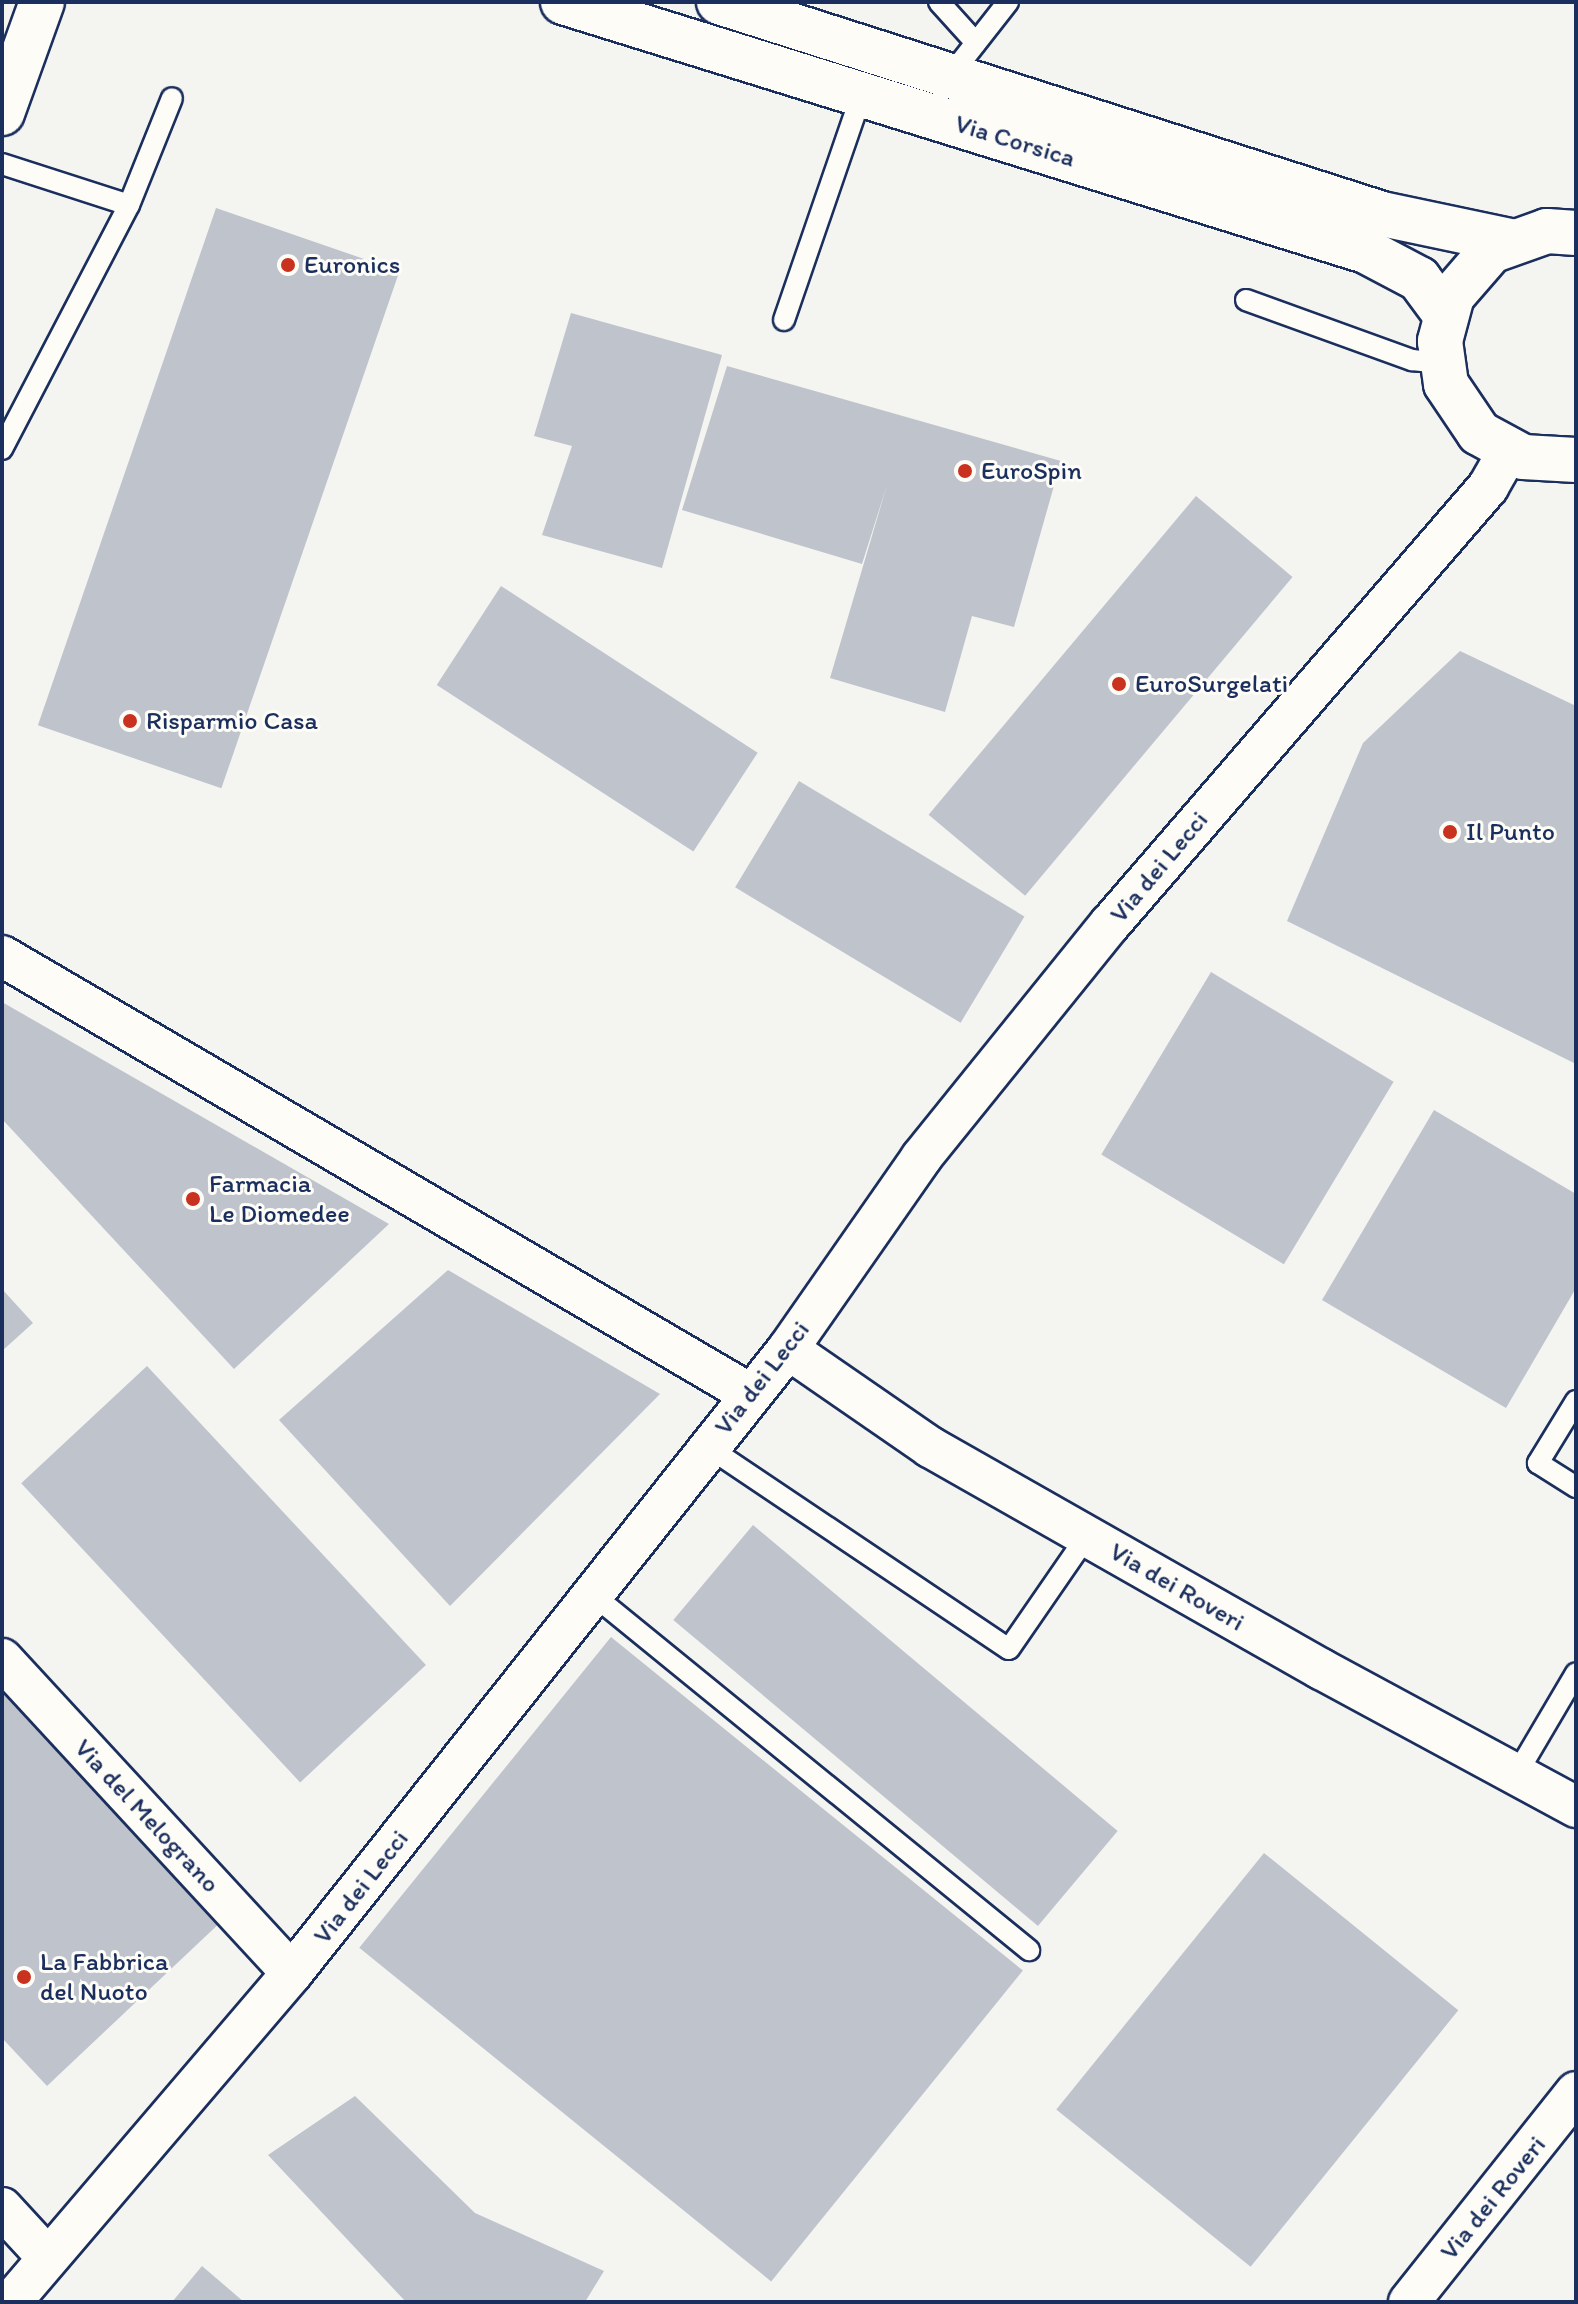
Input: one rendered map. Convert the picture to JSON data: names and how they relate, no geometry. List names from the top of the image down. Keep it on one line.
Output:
{"streets":{"main road":["Via Corsica"],"street":["Via dei Lecci","Via dei Roveri","Via del Melograno"]},"crossings":[["Via Corsica","Via dei Lecci"],["Via dei Lecci","Via dei Roveri"],["Via dei Lecci","Via del Melograno"]],"places":["Euronics","EuroSpin","EuroSurgelati","Risparmio Casa","Il Punto","Farmacia Le Diomedee","La Fabbrica del Nuoto"]}
